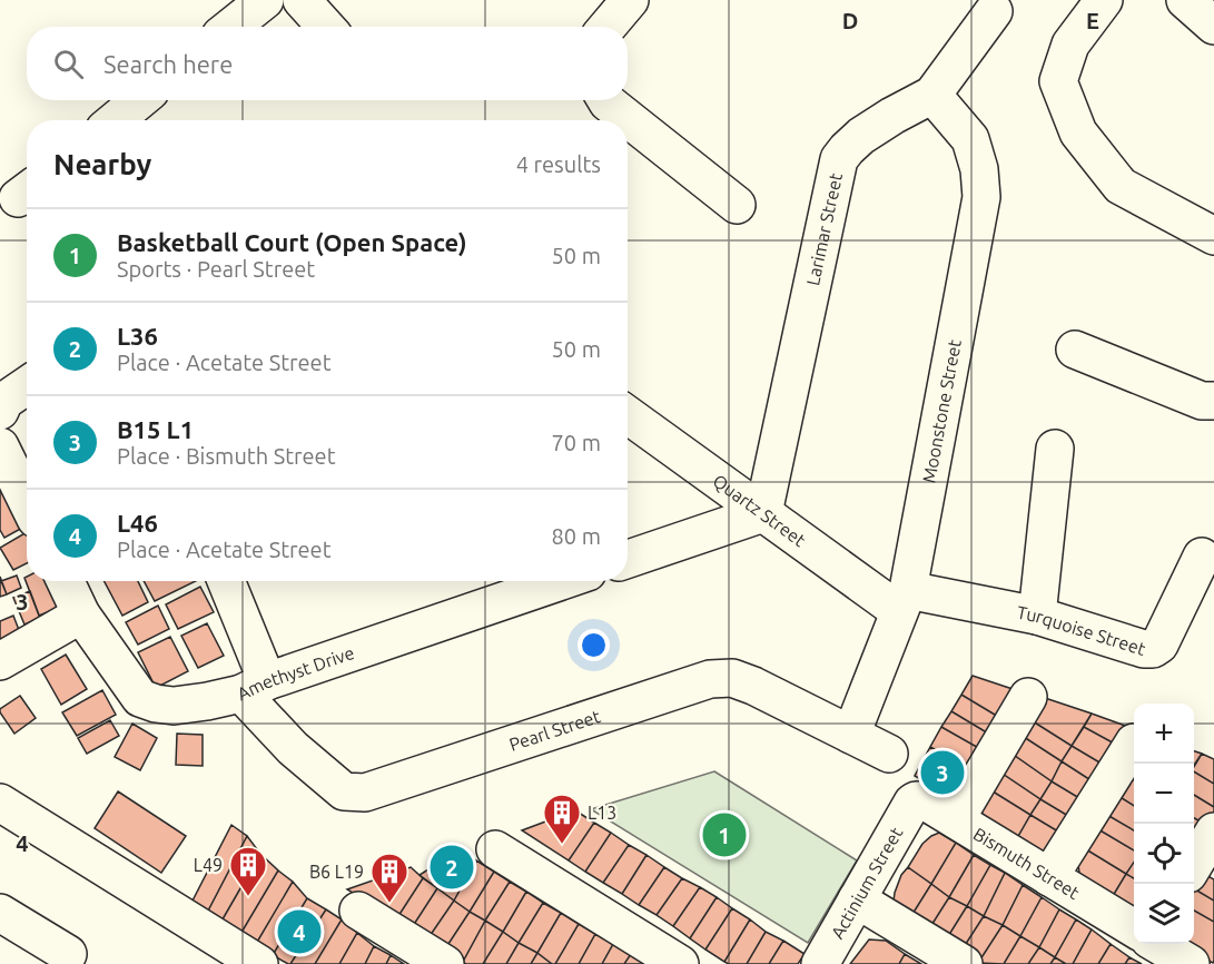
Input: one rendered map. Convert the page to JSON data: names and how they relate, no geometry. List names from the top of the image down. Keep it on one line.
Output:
{"streets":{"street":["Larimar Street","Moonstone Street","Quartz Street","Turquoise Street","Amethyst Drive","Pearl Street","Bismuth Street","Actinium Street"]},"crossings":[["Larimar Street","Moonstone Street"],["Larimar Street","Quartz Street"],["Moonstone Street","Quartz Street"],["Moonstone Street","Turquoise Street"],["Moonstone Street","Pearl Street"],["Quartz Street","Turquoise Street"],["Amethyst Drive","Pearl Street"],["Bismuth Street","Actinium Street"]],"places":{"building":["L13","L49","B6 L19"]},"page":{"search":"Search here","heading":["Nearby","4 results"],"list":[{"mark":"1","name":"Basketball Court (Open Space)","note":"Sports · Pearl Street","value":"50 m"},{"mark":"2","name":"L36","note":"Place · Acetate Street","value":"50 m"},{"mark":"3","name":"B15 L1","note":"Place · Bismuth Street","value":"70 m"},{"mark":"4","name":"L46","note":"Place · Acetate Street","value":"80 m"}],"map_buttons":["+","−"],"pins":["3","1","2","4"]},"grid":{"columns":["D","E"],"rows":["3","4"]}}
